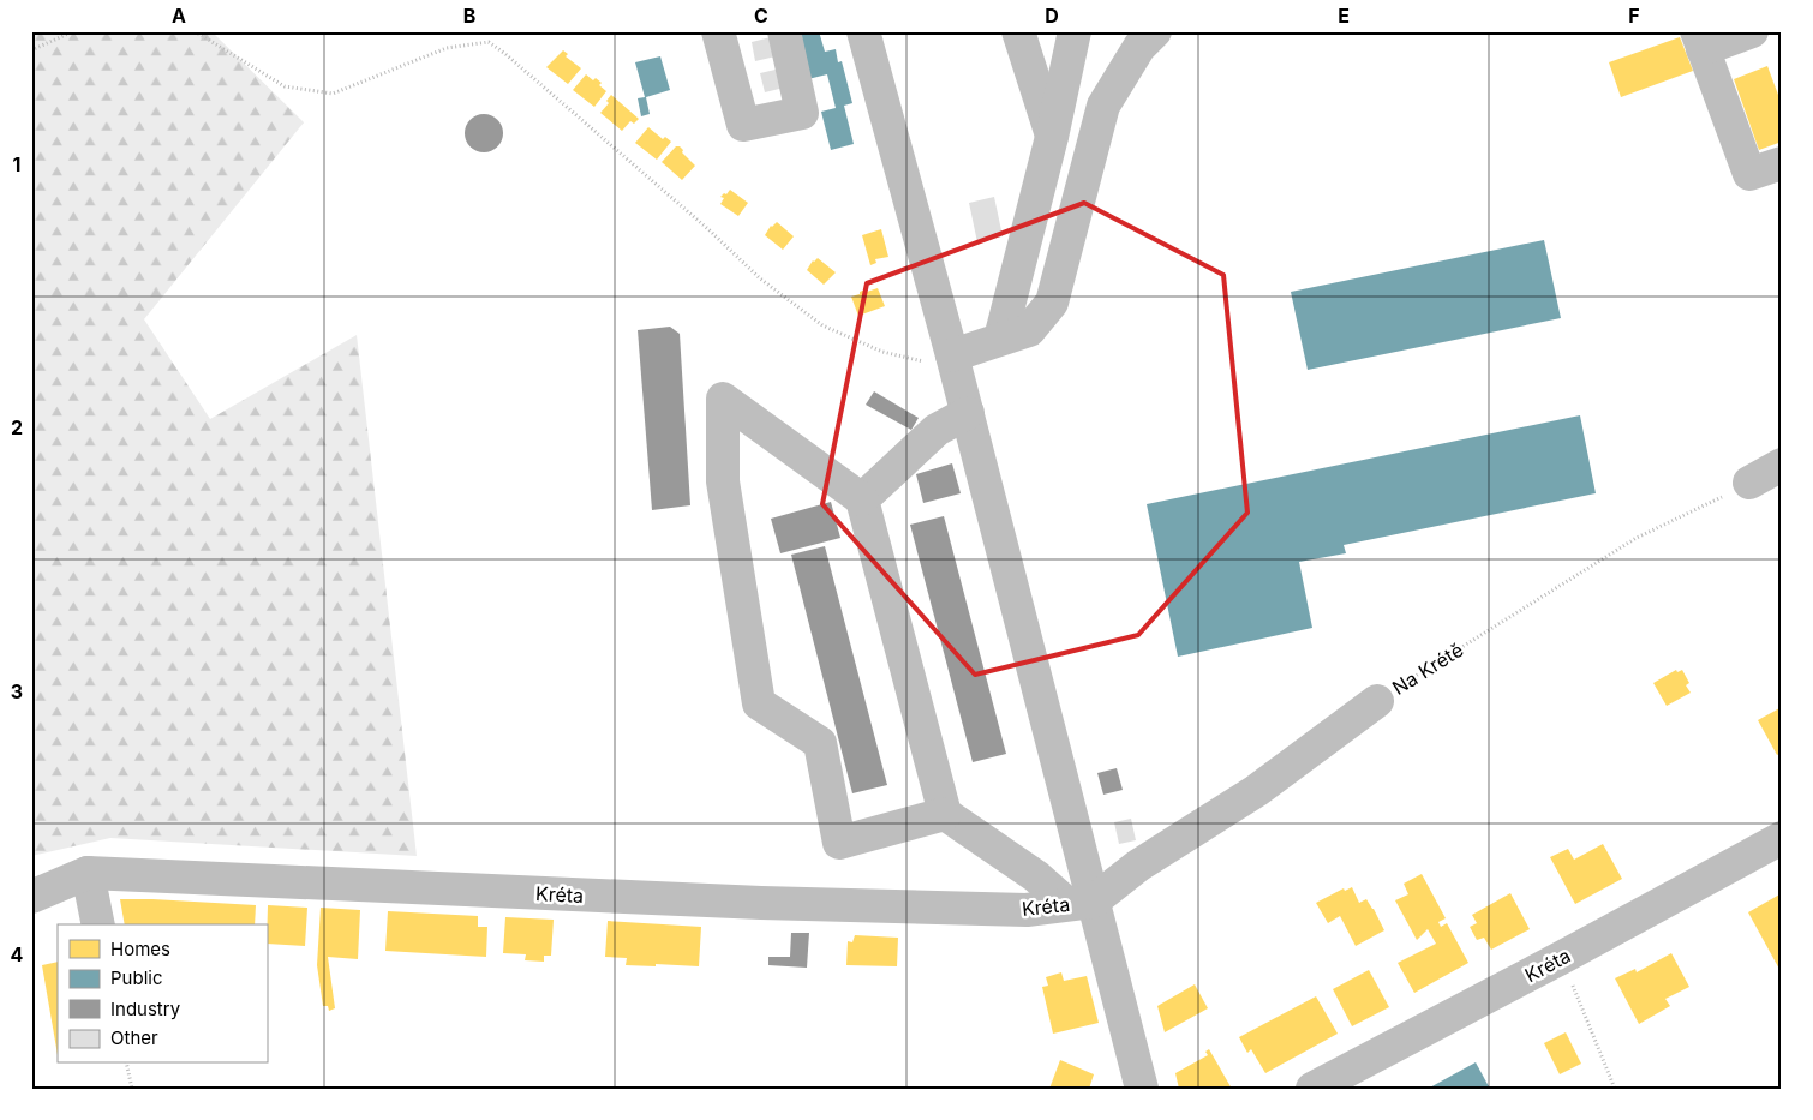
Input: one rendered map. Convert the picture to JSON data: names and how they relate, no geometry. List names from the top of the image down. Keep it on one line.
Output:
{"streets":{"street":["Na Krétě","Kréta"]},"crossings":[["Na Krétě","Kréta"]],"legend":["Homes","Public","Industry","Other"],"grid":{"columns":["A","B","C","D","E","F"],"rows":["1","2","3","4"]}}
